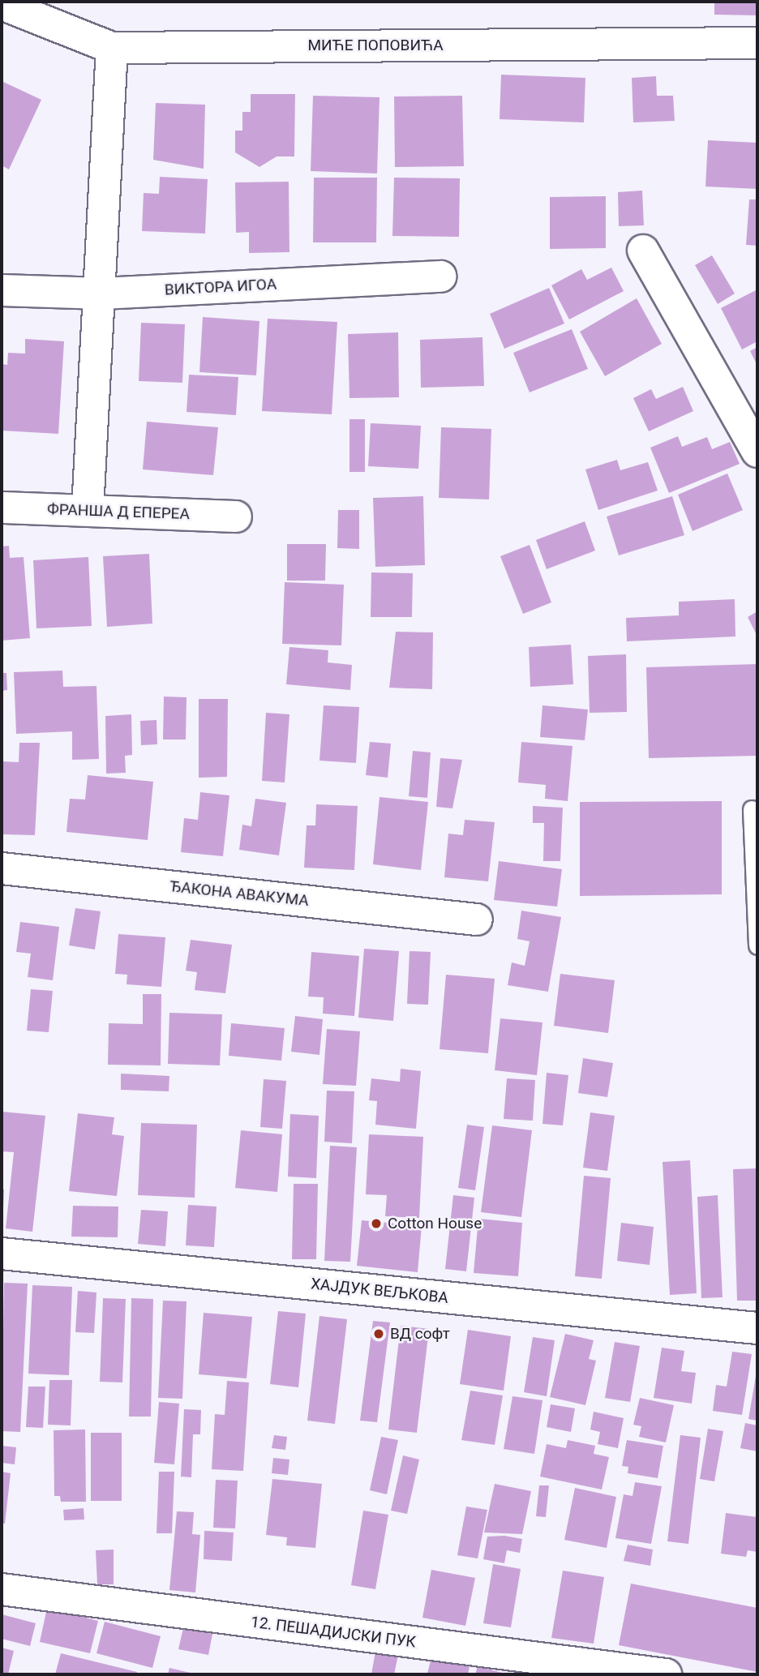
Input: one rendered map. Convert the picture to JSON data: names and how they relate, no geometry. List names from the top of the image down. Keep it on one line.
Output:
{"streets":{"street":["МИЋЕ ПОПОВИЋА","ВИКТОРА ИГОА","ФРАНША Д ЕПЕРЕА","ЂАКОНА АВАКУМА","ХАЈДУК ВЕЉКОВА","12. ПЕШАДИЈСКИ ПУК"]},"places":["Cotton House","ВД софт"]}
